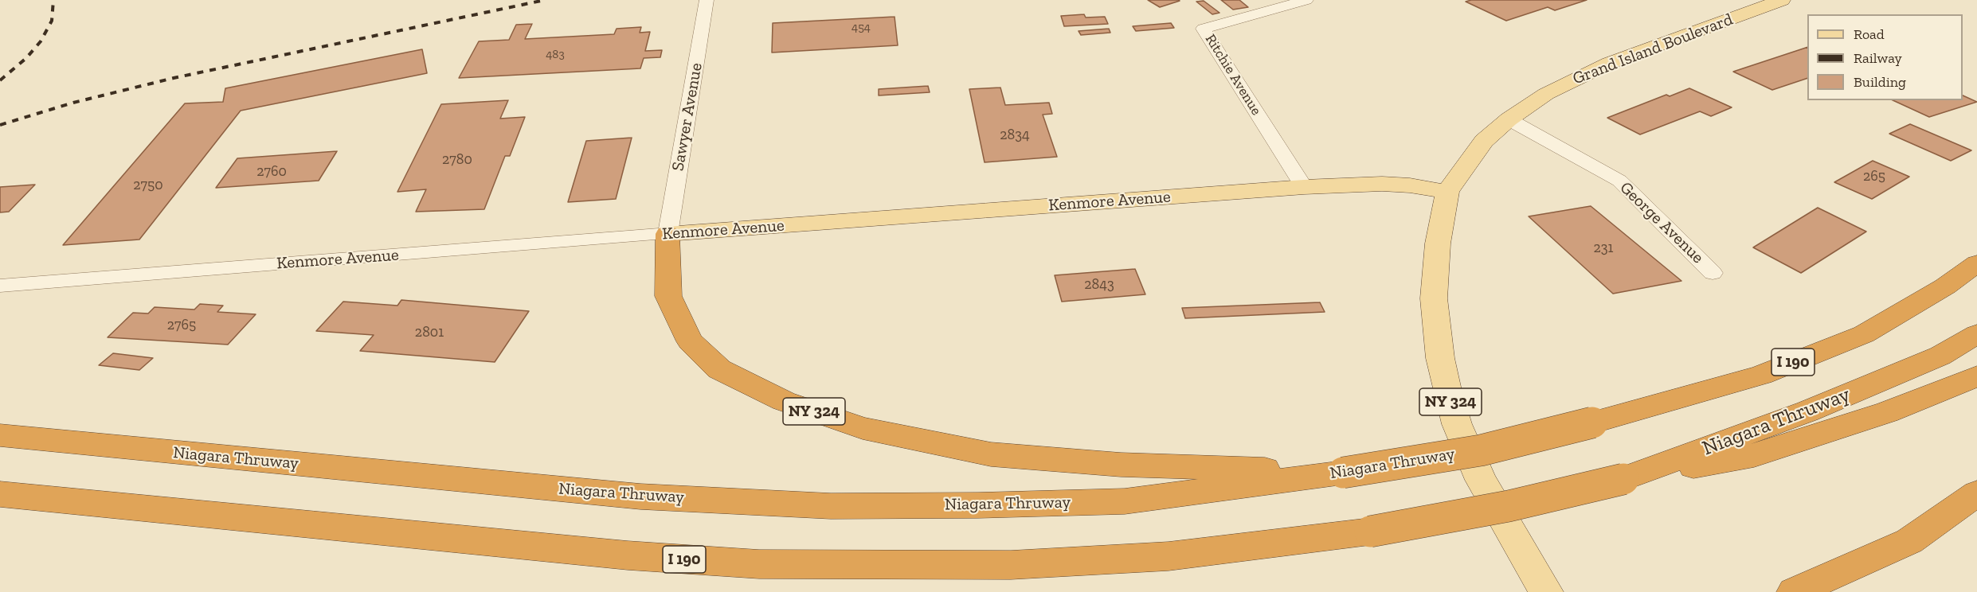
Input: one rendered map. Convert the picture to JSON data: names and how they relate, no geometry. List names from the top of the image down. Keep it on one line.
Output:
{"streets":{"highway":["I 190","NY 324","Niagara Thruway"],"main road":["Grand Island Boulevard","Kenmore Avenue"],"street":["Ritchie Avenue","Sawyer Avenue","George Avenue"]},"crossings":[["Grand Island Boulevard","Kenmore Avenue"],["Grand Island Boulevard","George Avenue"],["Ritchie Avenue","Kenmore Avenue"],["Sawyer Avenue","Kenmore Avenue"],["Sawyer Avenue","NY 324"],["Kenmore Avenue","NY 324"],["NY 324","Niagara Thruway"]],"house_numbers":["454","483","2834","2780","2760","265","2750","231","2843","2765","2801"],"legend":["Road","Railway","Building"]}
